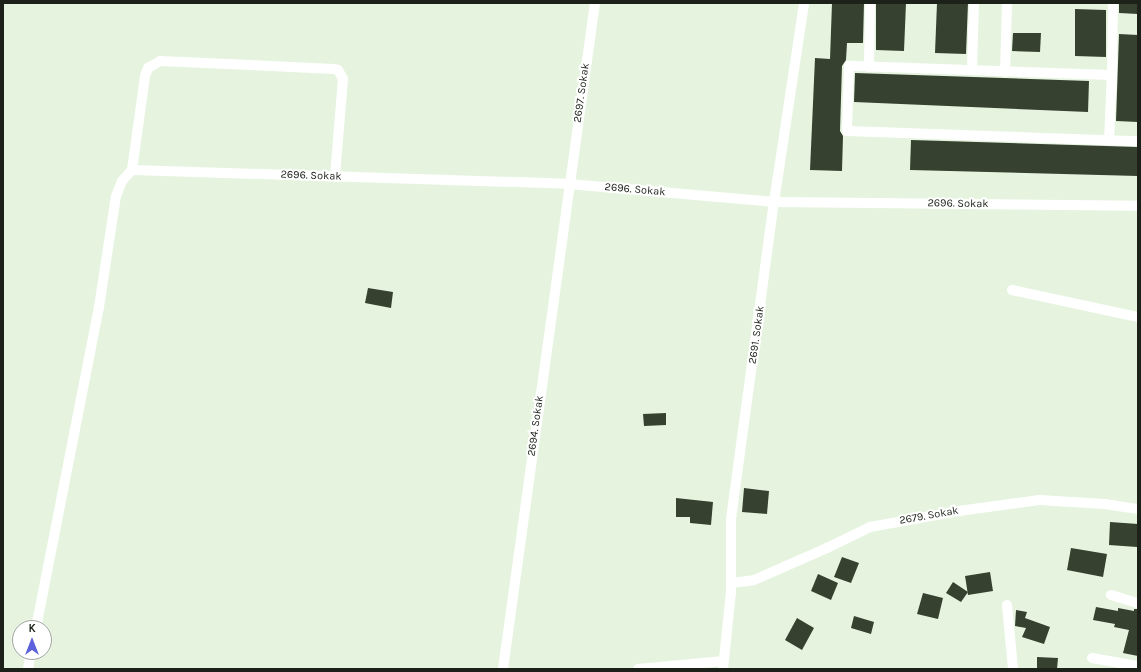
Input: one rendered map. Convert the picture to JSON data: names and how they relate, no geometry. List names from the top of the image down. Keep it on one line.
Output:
{"streets":{"street":["2697. Sokak","2696. Sokak","2691. Sokak","2694. Sokak","2679. Sokak"]},"crossings":[["2697. Sokak","2696. Sokak"],["2697. Sokak","2694. Sokak"],["2696. Sokak","2691. Sokak"],["2696. Sokak","2694. Sokak"],["2691. Sokak","2679. Sokak"]],"north":"top"}
